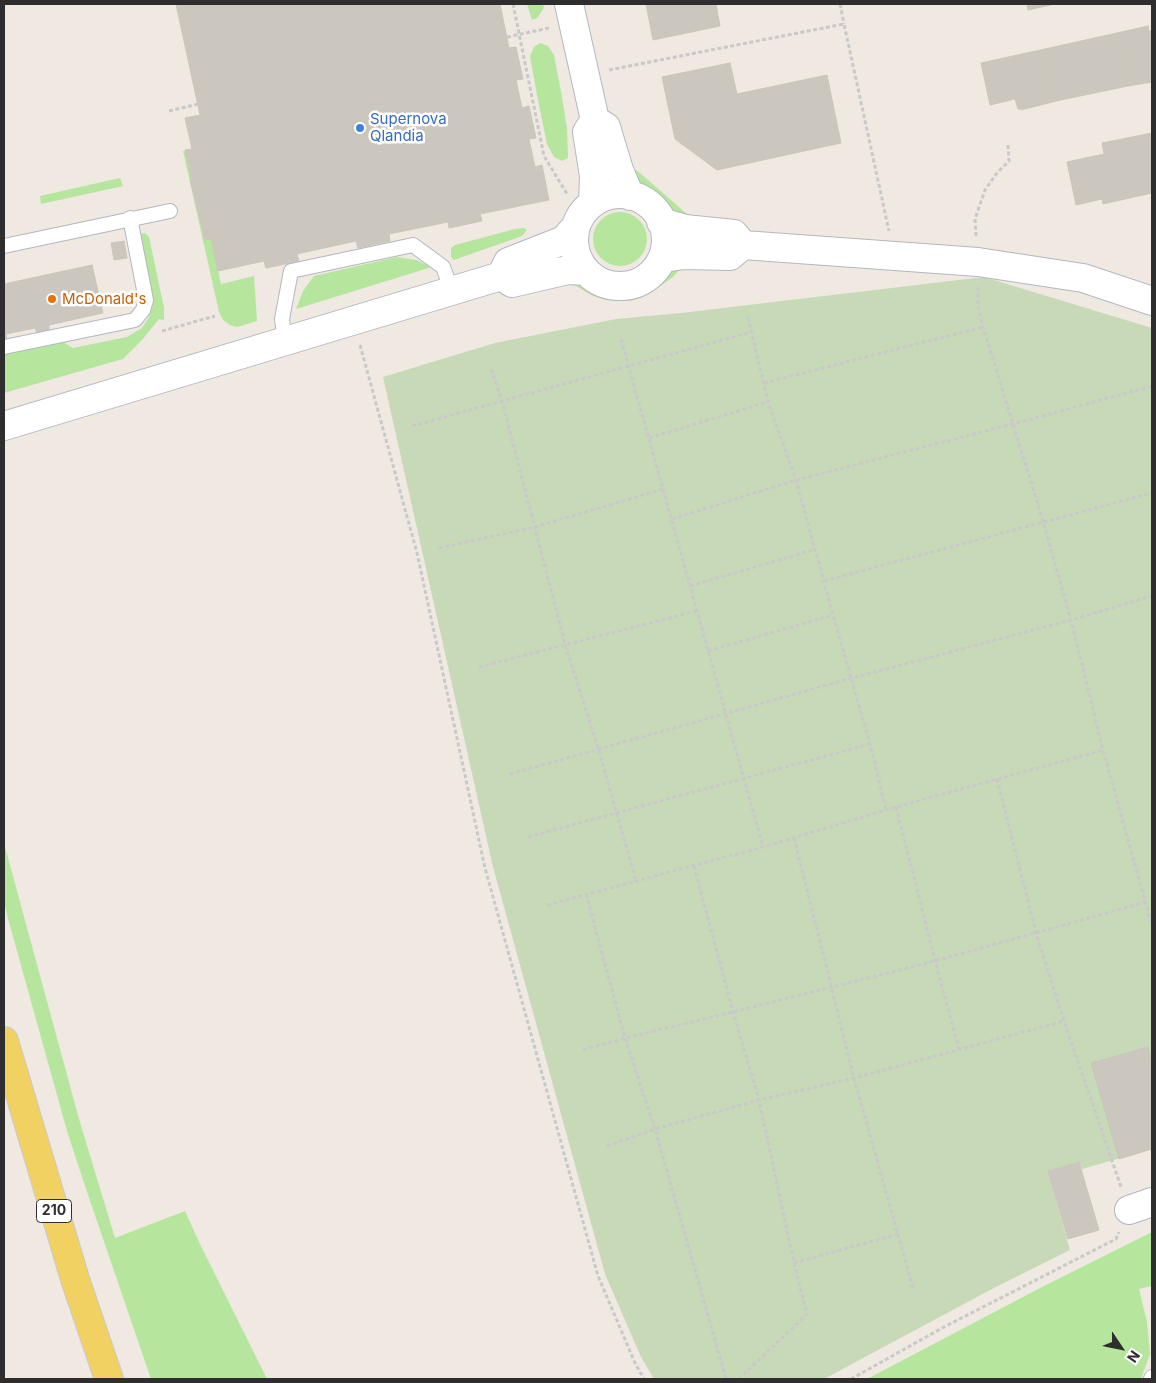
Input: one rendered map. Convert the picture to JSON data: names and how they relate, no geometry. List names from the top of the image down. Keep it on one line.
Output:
{"streets":{"main road":["210"]},"places":["Supernova Qlandia","McDonald's"],"north":"bottom right"}
